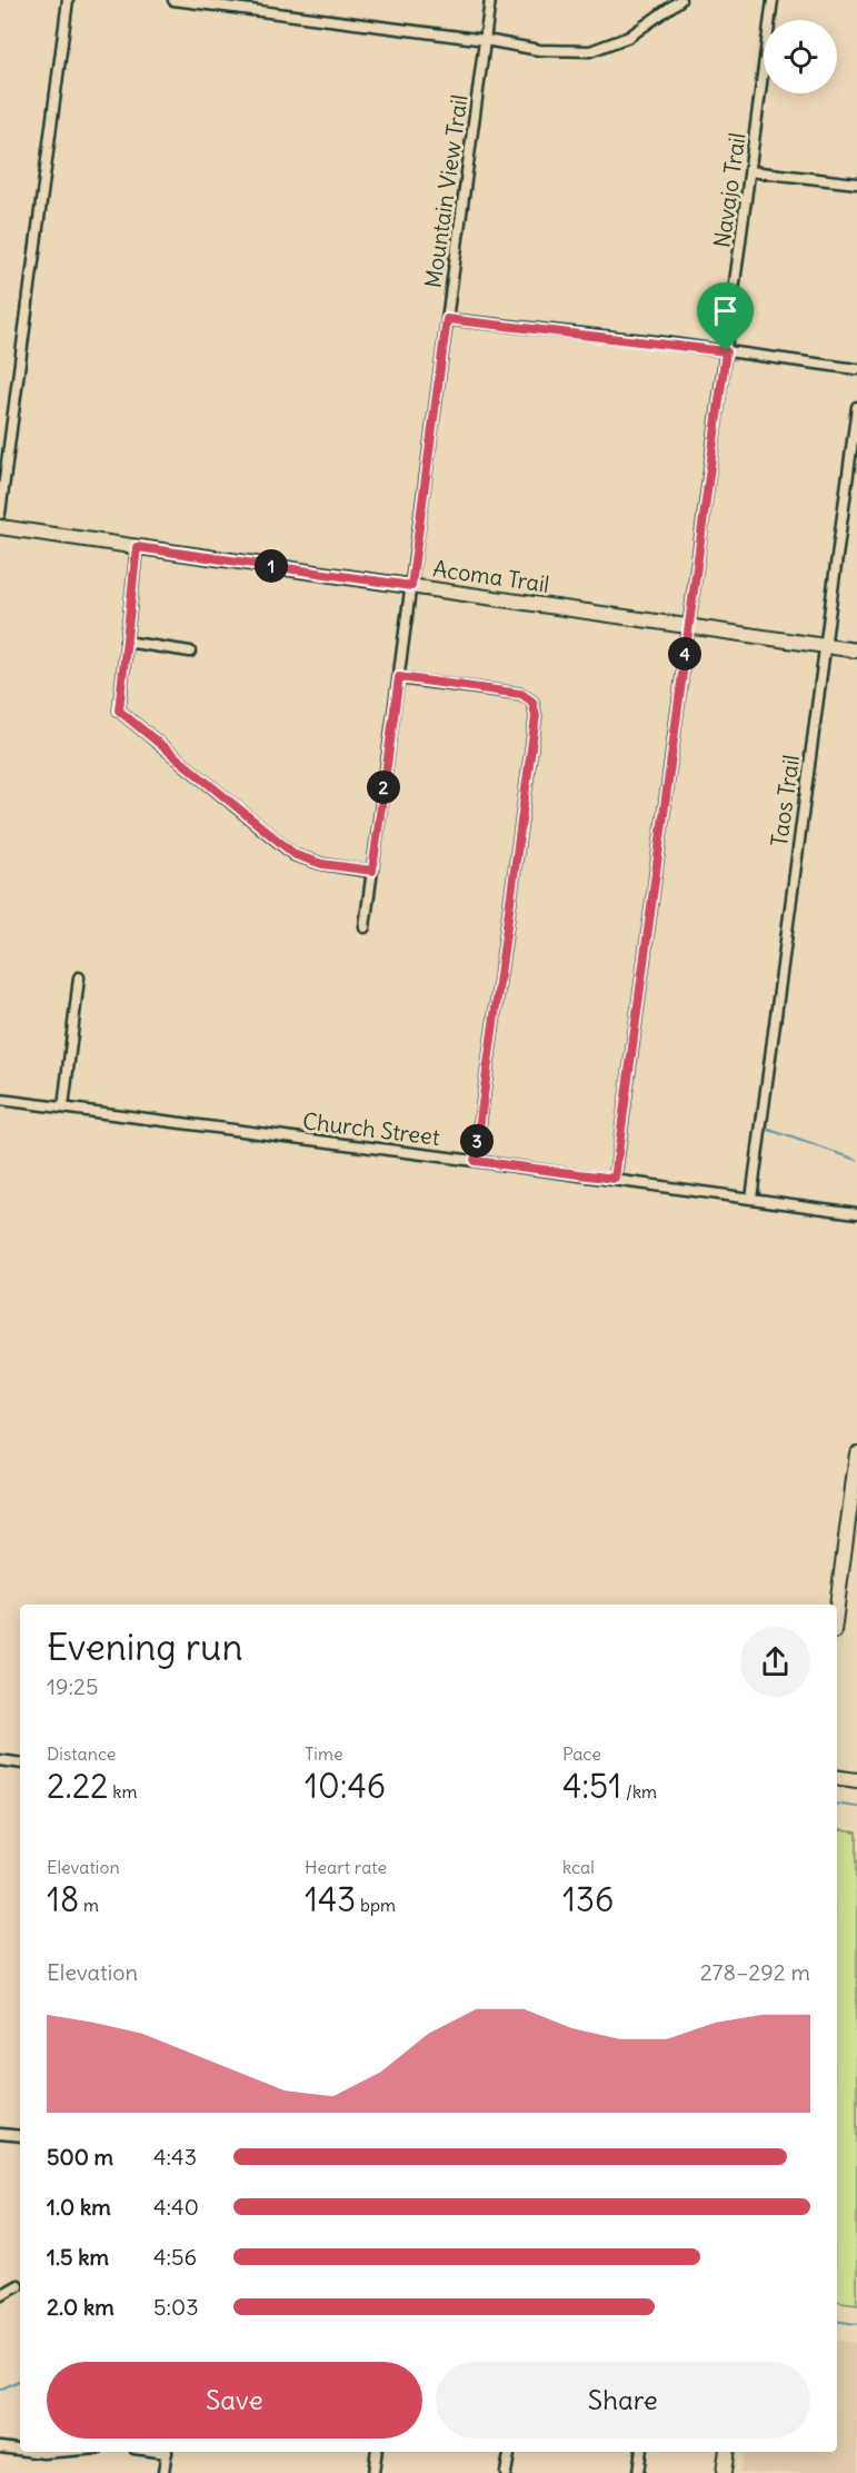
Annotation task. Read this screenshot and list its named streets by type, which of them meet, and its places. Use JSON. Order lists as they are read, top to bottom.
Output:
{
  "streets": {
    "street": [
      "Navajo Trail",
      "Mountain View Trail",
      "Acoma Trail",
      "Taos Trail",
      "Church Street"
    ]
  },
  "crossings": [
    ["Navajo Trail", "Acoma Trail"],
    ["Navajo Trail", "Church Street"],
    ["Mountain View Trail", "Acoma Trail"],
    ["Acoma Trail", "Taos Trail"],
    ["Taos Trail", "Church Street"]
  ],
  "page": {
    "pins": [
      "1",
      "4",
      "2",
      "3"
    ],
    "heading": ["Evening run", "19:25"],
    "stats": [
      ["Distance", "2.22 km"],
      ["Time", "10:46"],
      ["Pace", "4:51 /km"],
      ["Elevation", "18 m"],
      ["Heart rate", "143 bpm"],
      ["kcal", "136"]
    ],
    "chart": ["Elevation", "278–292 m"],
    "list": [
      {
        "name": "500 m",
        "note": "4:43"
      },
      {
        "name": "1.0 km",
        "note": "4:40"
      },
      {
        "name": "1.5 km",
        "note": "4:56"
      },
      {
        "name": "2.0 km",
        "note": "5:03"
      }
    ],
    "buttons": ["Save", "Share"]
  }
}
